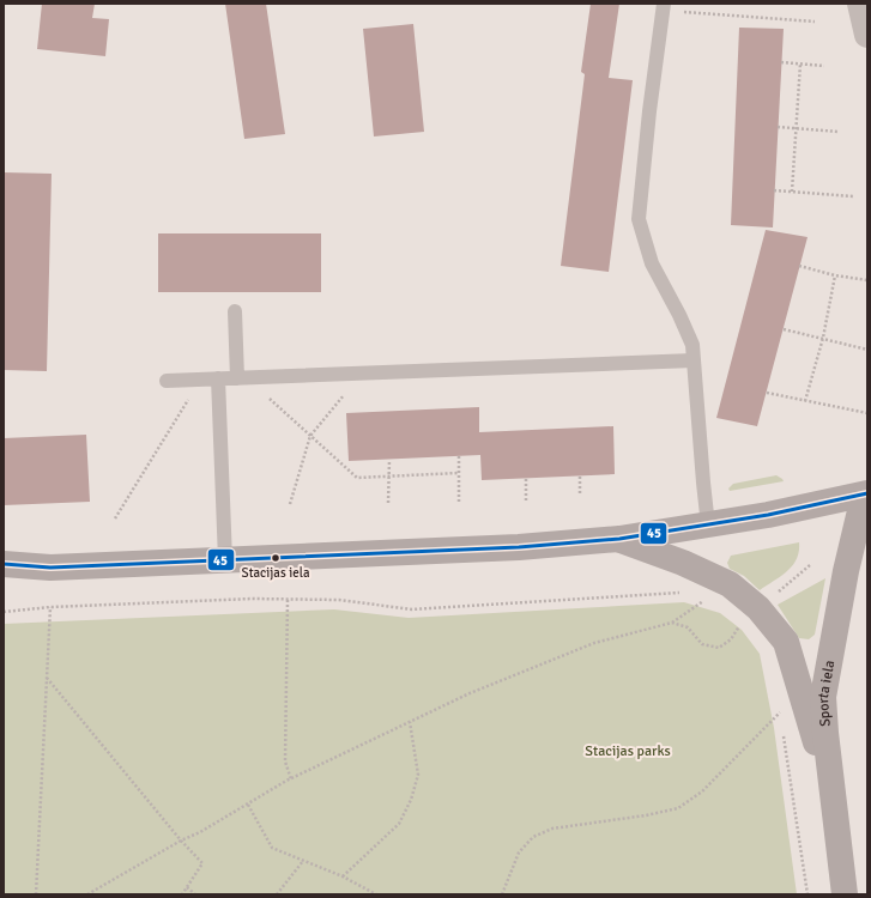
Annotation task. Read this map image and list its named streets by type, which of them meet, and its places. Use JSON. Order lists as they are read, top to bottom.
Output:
{
  "streets": {
    "main road": ["Sporta iela"]
  },
  "parks": ["Stacijas parks"],
  "places": ["Stacijas iela"],
  "lines": ["transit line 45"]
}
